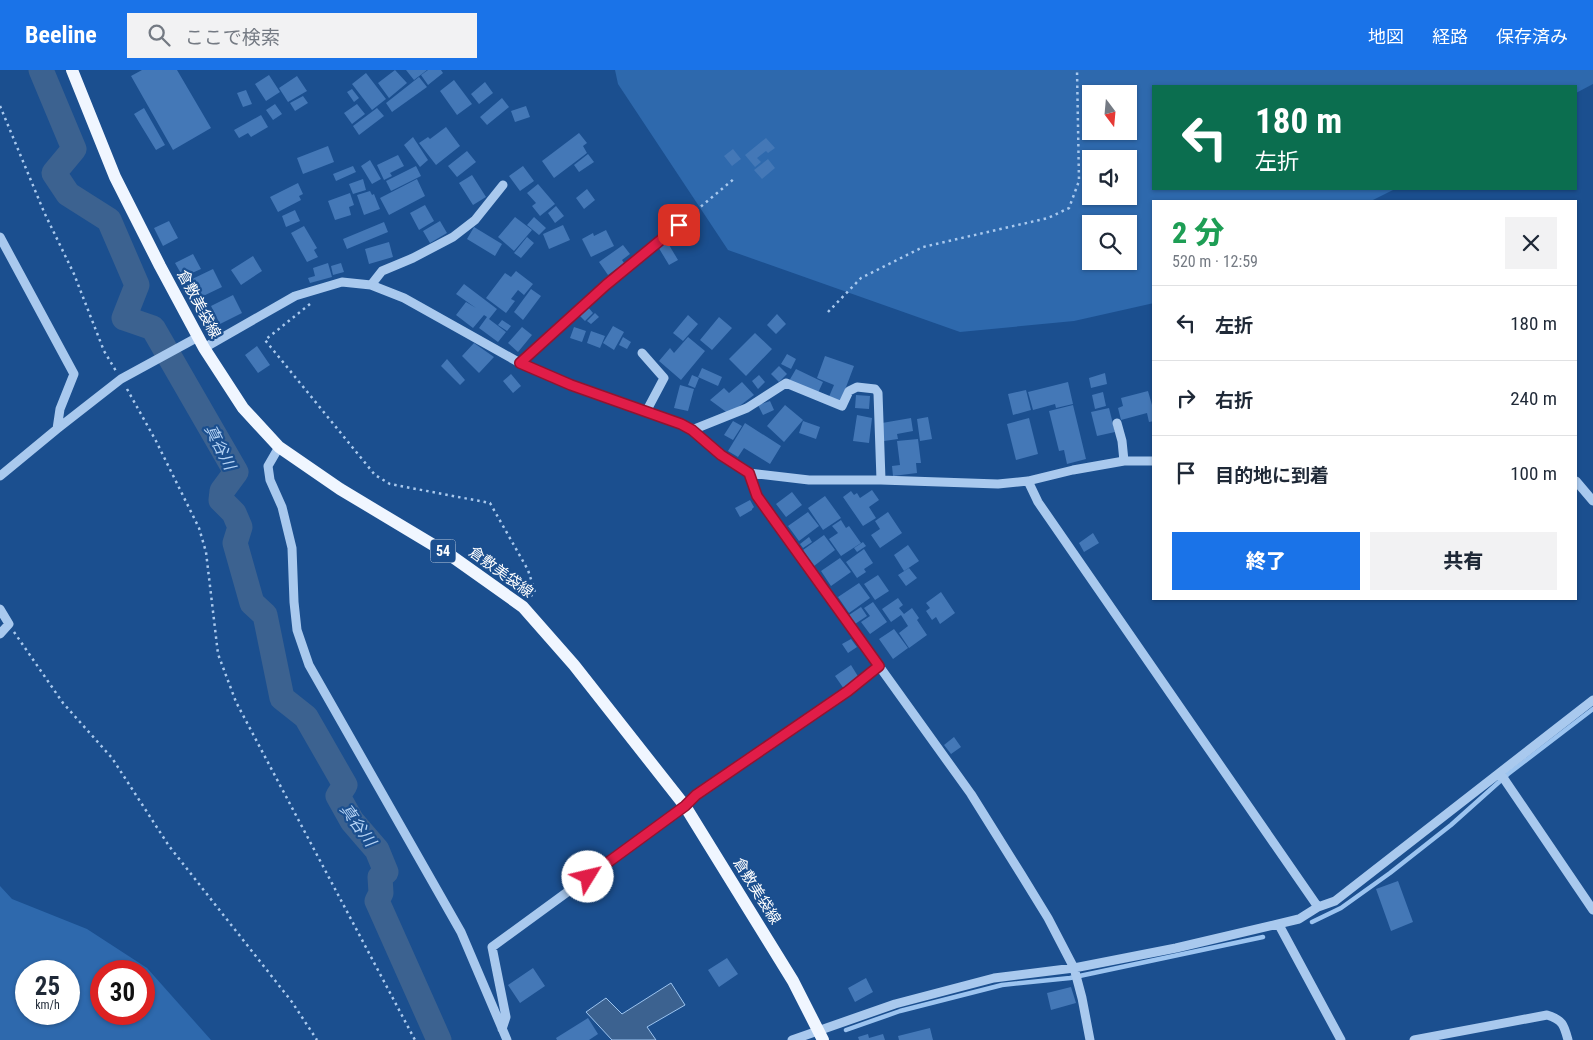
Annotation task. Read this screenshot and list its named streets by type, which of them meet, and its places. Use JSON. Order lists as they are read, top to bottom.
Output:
{
  "streets": {
    "main road": ["倉敷美袋線", "54"]
  },
  "water": ["真谷川"],
  "north": "bottom",
  "page": {
    "header": "Beeline",
    "search": "ここで検索",
    "nav": ["地図", "経路", "保存済み"],
    "turn": ["180 m", "左折"],
    "heading": ["2 分", "520 m · 12:59"],
    "list": [
      {
        "name": "左折",
        "value": "180 m"
      },
      {
        "name": "右折",
        "value": "240 m"
      },
      {
        "name": "目的地に到着",
        "value": "100 m"
      }
    ],
    "buttons": ["終了", "共有"],
    "speed": "25 km/h",
    "limit": "30"
  }
}
